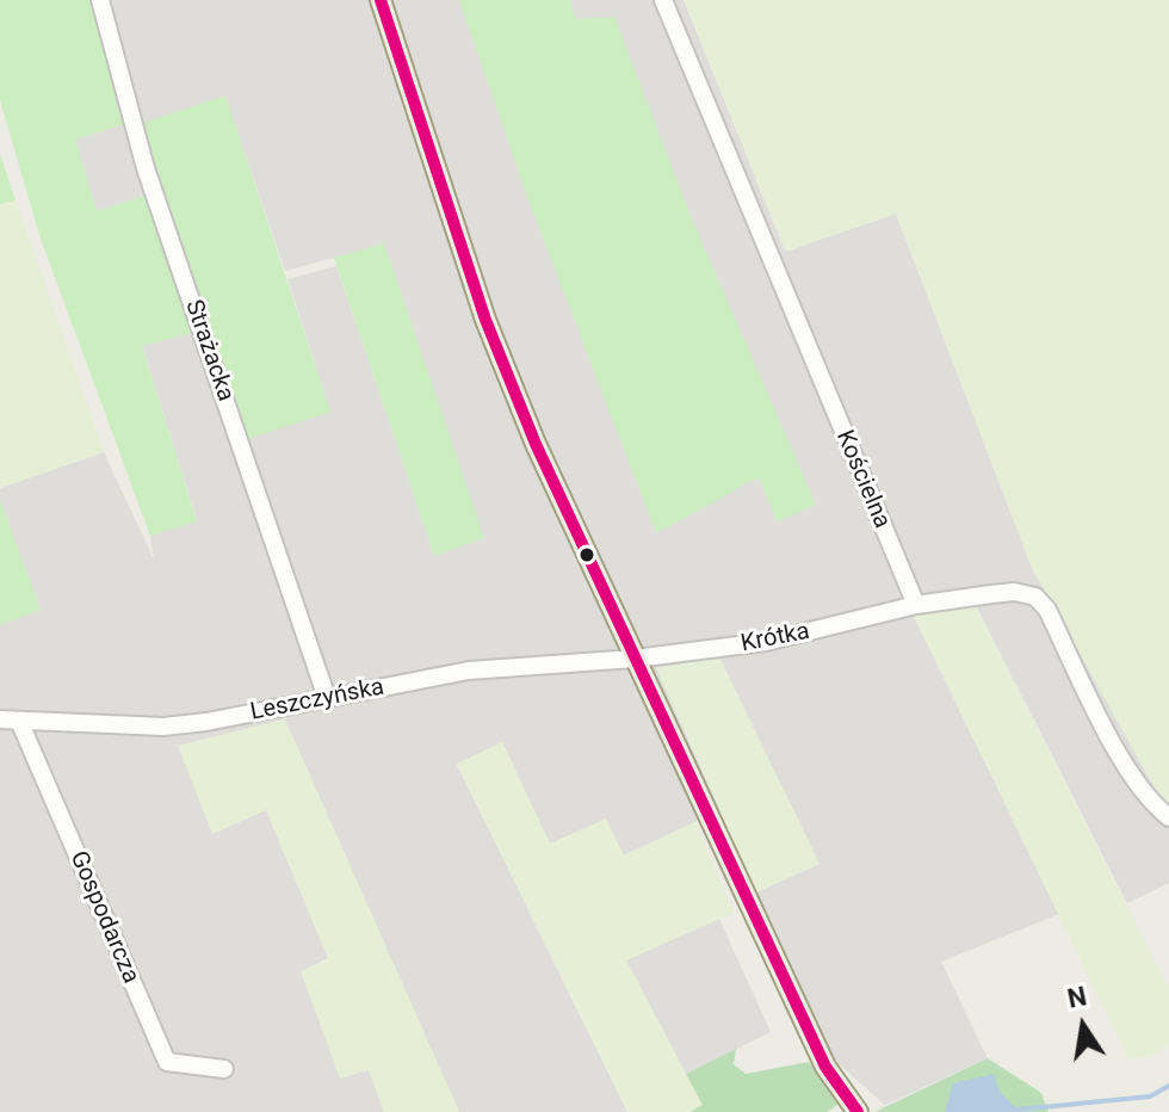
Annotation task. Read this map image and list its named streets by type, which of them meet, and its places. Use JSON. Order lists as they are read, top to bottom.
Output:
{
  "streets": {
    "street": [
      "Strażacka",
      "Kościelna",
      "Krótka",
      "Leszczyńska",
      "Gospodarcza"
    ]
  },
  "crossings": [
    ["Strażacka", "Leszczyńska"],
    ["Kościelna", "Krótka"],
    ["Krótka", "Leszczyńska"],
    ["Leszczyńska", "Gospodarcza"]
  ],
  "north": "top"
}
